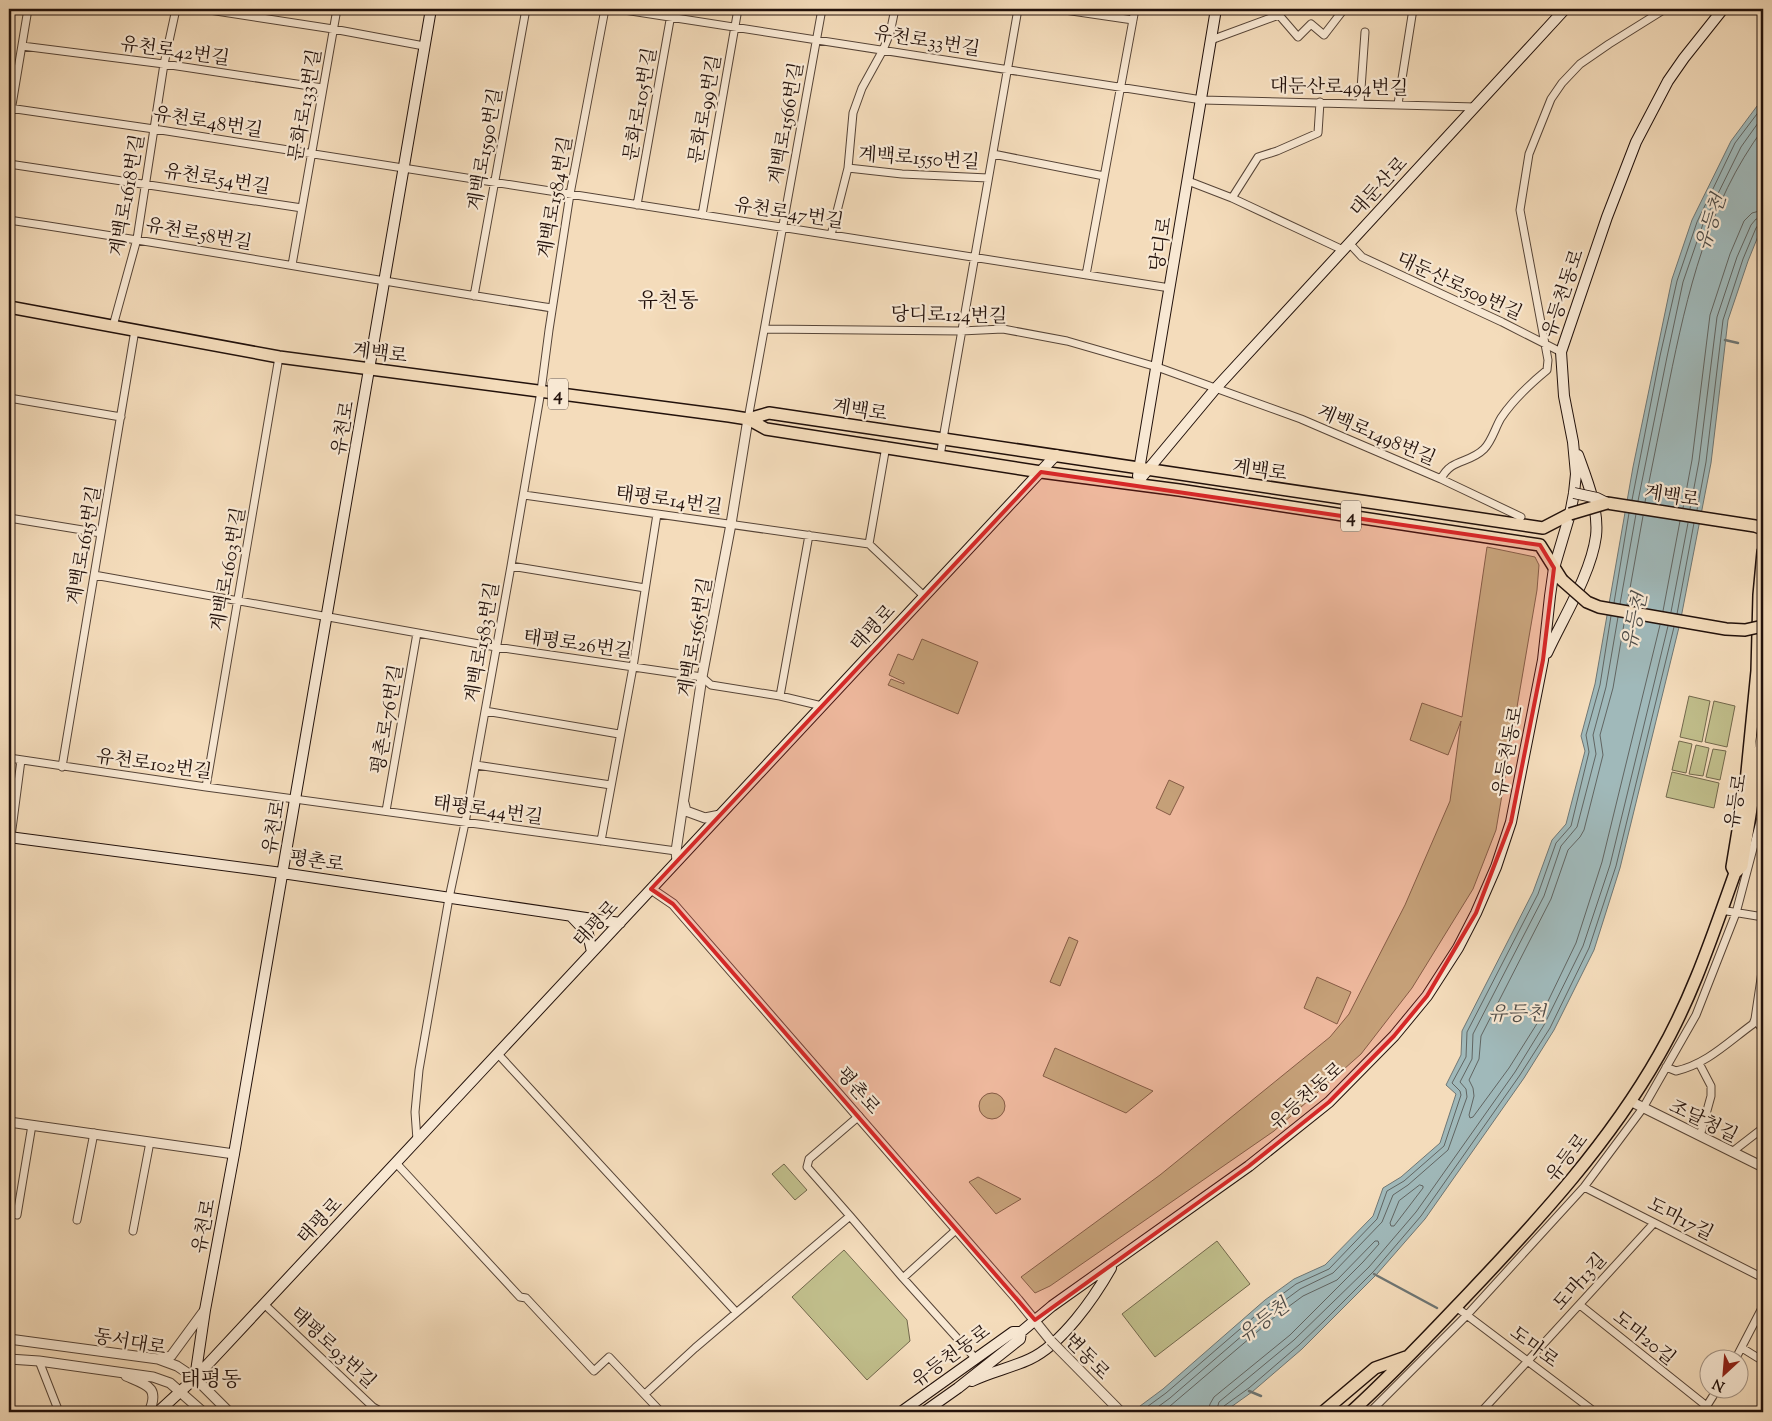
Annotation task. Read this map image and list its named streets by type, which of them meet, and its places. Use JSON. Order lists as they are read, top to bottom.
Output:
{
  "streets": {
    "main road": [
      "대둔산로",
      "당디로",
      "유등천동로",
      "계백로",
      "4",
      "유천로",
      "태평로",
      "유등로",
      "평촌로"
    ],
    "street": [
      "유천로33번길",
      "유천로42번길",
      "대둔산로494번길",
      "문화로105번길",
      "문화로133번길",
      "문화로99번길",
      "유천로48번길",
      "계백로1566번길",
      "계백로1590번길",
      "계백로1550번길",
      "유천로54번길",
      "계백로1618번길",
      "계백로1584번길",
      "유천로47번길",
      "유천로58번길",
      "대둔산로509번길",
      "당디로124번길",
      "계백로1498번길",
      "태평로14번길",
      "계백로1615번길",
      "계백로1603번길",
      "계백로1565번길",
      "계백로1583번길",
      "태평로26번길",
      "평촌로76번길",
      "유천로102번길",
      "태평로44번길",
      "조달청길",
      "도마17길",
      "도마13길",
      "도마20길",
      "동서대로",
      "도마로",
      "태평로93번길",
      "변동로"
    ]
  },
  "crossings": [
    ["유천로33번길", "대둔산로494번길"],
    ["유천로33번길", "문화로105번길"],
    ["유천로33번길", "문화로99번길"],
    ["유천로33번길", "계백로1566번길"],
    ["유천로33번길", "계백로1550번길"],
    ["유천로33번길", "당디로"],
    ["유천로42번길", "문화로133번길"],
    ["유천로42번길", "계백로1618번길"],
    ["대둔산로494번길", "대둔산로"],
    ["대둔산로494번길", "당디로"],
    ["문화로105번길", "유천로47번길"],
    ["문화로133번길", "유천로48번길"],
    ["문화로133번길", "유천로54번길"],
    ["문화로133번길", "유천로58번길"],
    ["문화로99번길", "유천로47번길"],
    ["유천로48번길", "계백로1618번길"],
    ["유천로48번길", "유천로47번길"],
    ["유천로48번길", "유천로"],
    ["계백로1566번길", "유천로47번길"],
    ["계백로1566번길", "당디로124번길"],
    ["계백로1566번길", "계백로"],
    ["계백로1566번길", "계백로1565번길"],
    ["계백로1590번길", "유천로47번길"],
    ["계백로1550번길", "유천로47번길"],
    ["계백로1550번길", "당디로124번길"],
    ["계백로1550번길", "계백로"],
    ["유천로54번길", "계백로1618번길"],
    ["대둔산로", "당디로"],
    ["대둔산로", "대둔산로509번길"],
    ["대둔산로", "계백로"],
    ["대둔산로", "계백로1498번길"],
    ["계백로1618번길", "유천로58번길"],
    ["계백로1618번길", "계백로"],
    ["계백로1584번길", "유천로47번길"],
    ["계백로1584번길", "계백로"],
    ["계백로1584번길", "계백로1583번길"],
    ["유천로47번길", "당디로"],
    ["유천로47번길", "유천로"],
    ["유천로58번길", "유천로"],
    ["당디로", "대둔산로509번길"],
    ["당디로", "당디로124번길"],
    ["당디로", "계백로"],
    ["대둔산로509번길", "유등천동로"],
    ["유등천동로", "계백로"],
    ["유등천동로", "평촌로"],
    ["유등천동로", "변동로"],
    ["계백로", "유천로"],
    ["계백로", "태평로14번길"],
    ["계백로", "계백로1615번길"],
    ["계백로", "계백로1603번길"],
    ["계백로", "태평로"],
    ["계백로", "계백로1565번길"],
    ["계백로", "계백로1583번길"],
    ["유천로", "태평로"],
    ["유천로", "태평로26번길"],
    ["유천로", "유천로102번길"],
    ["유천로", "태평로44번길"],
    ["유천로", "평촌로"],
    ["유천로", "동서대로"],
    ["태평로14번길", "계백로1565번길"],
    ["태평로14번길", "계백로1583번길"],
    ["계백로1615번길", "태평로26번길"],
    ["계백로1615번길", "유천로102번길"],
    ["계백로1603번길", "태평로26번길"],
    ["계백로1603번길", "유천로102번길"],
    ["태평로", "계백로1565번길"],
    ["태평로", "계백로1583번길"],
    ["태평로", "태평로26번길"],
    ["태평로", "태평로44번길"],
    ["태평로", "평촌로"],
    ["태평로", "동서대로"],
    ["태평로", "태평로93번길"],
    ["계백로1565번길", "태평로26번길"],
    ["계백로1565번길", "태평로44번길"],
    ["계백로1583번길", "태평로26번길"],
    ["계백로1583번길", "태평로44번길"],
    ["계백로1583번길", "평촌로"],
    ["태평로26번길", "평촌로76번길"],
    ["평촌로76번길", "태평로44번길"],
    ["유천로102번길", "태평로44번길"],
    ["유등로", "조달청길"],
    ["유등로", "도마로"],
    ["평촌로", "변동로"],
    ["도마17길", "도마13길"],
    ["도마13길", "도마20길"],
    ["도마13길", "도마로"]
  ],
  "districts": ["유천동", "태평동"],
  "water": ["유등천"],
  "north": "bottom left"
}
